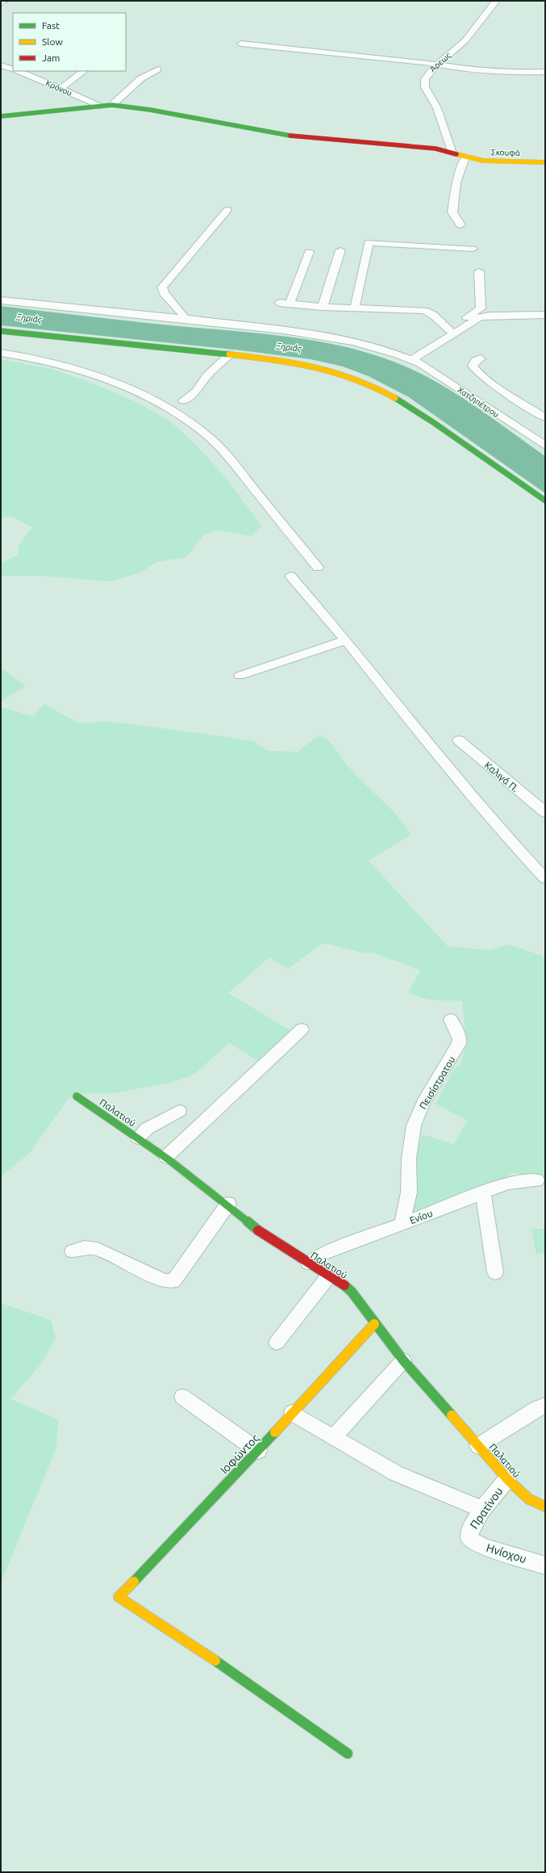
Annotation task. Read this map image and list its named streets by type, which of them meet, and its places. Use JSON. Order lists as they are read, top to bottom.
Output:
{
  "streets": {
    "street": [
      "Άρεως",
      "Κρόνου",
      "Σκουφά",
      "Χατζηπέτρου",
      "Καλιγά Π.",
      "Πεισίστρατου",
      "Παλατιού",
      "Ενίου",
      "Ιοφώντος",
      "Πρατίνου",
      "Ηνίοχου"
    ]
  },
  "crossings": [
    ["Άρεως", "Σκουφά"],
    ["Κρόνου", "Σκουφά"],
    ["Πεισίστρατου", "Ενίου"],
    ["Παλατιού", "Ενίου"],
    ["Παλατιού", "Ιοφώντος"],
    ["Παλατιού", "Πρατίνου"],
    ["Πρατίνου", "Ηνίοχου"]
  ],
  "water": ["Ξηριάς"],
  "legend": ["Fast", "Slow", "Jam"]
}
